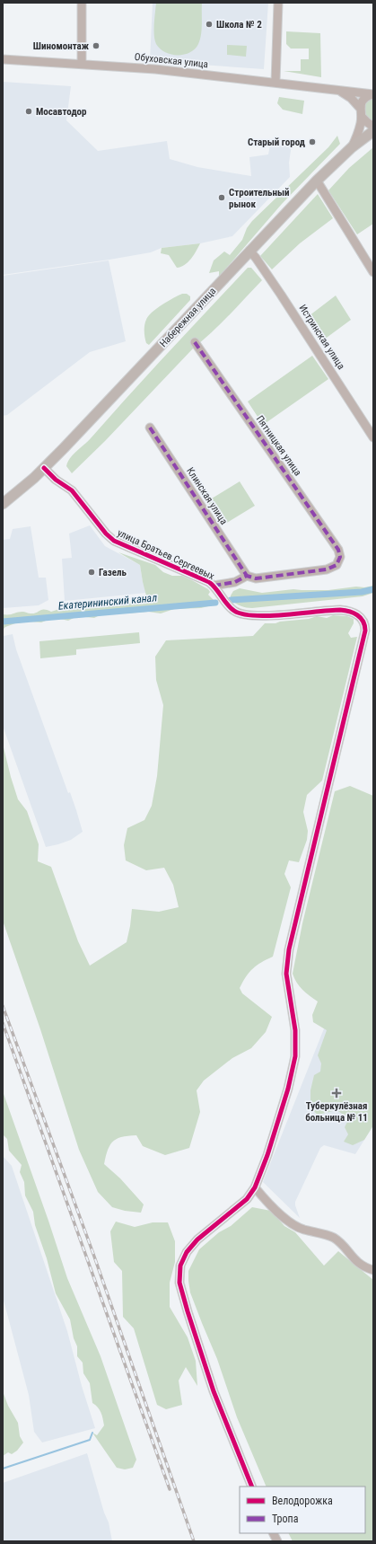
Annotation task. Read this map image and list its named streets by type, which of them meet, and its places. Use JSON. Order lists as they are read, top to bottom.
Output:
{
  "streets": {
    "main road": ["Набережная улица"],
    "street": [
      "Обуховская улица",
      "Истринская улица",
      "Пятницкая улица",
      "Клинская улица",
      "улица Братьев Сергеевых"
    ]
  },
  "crossings": [
    ["Набережная улица", "Истринская улица"],
    ["Набережная улица", "улица Братьев Сергеевых"],
    ["Пятницкая улица", "Клинская улица"]
  ],
  "water": ["Екатерининский канал"],
  "places": {
    "other": [
      "Школа № 2",
      "Шиномонтаж",
      "Мосавтодор",
      "Старый город",
      "Строительный рынок",
      "Газель"
    ],
    "health": ["Туберкулёзная больница № 11"]
  },
  "legend": ["Велодорожка", "Тропа"]
}
